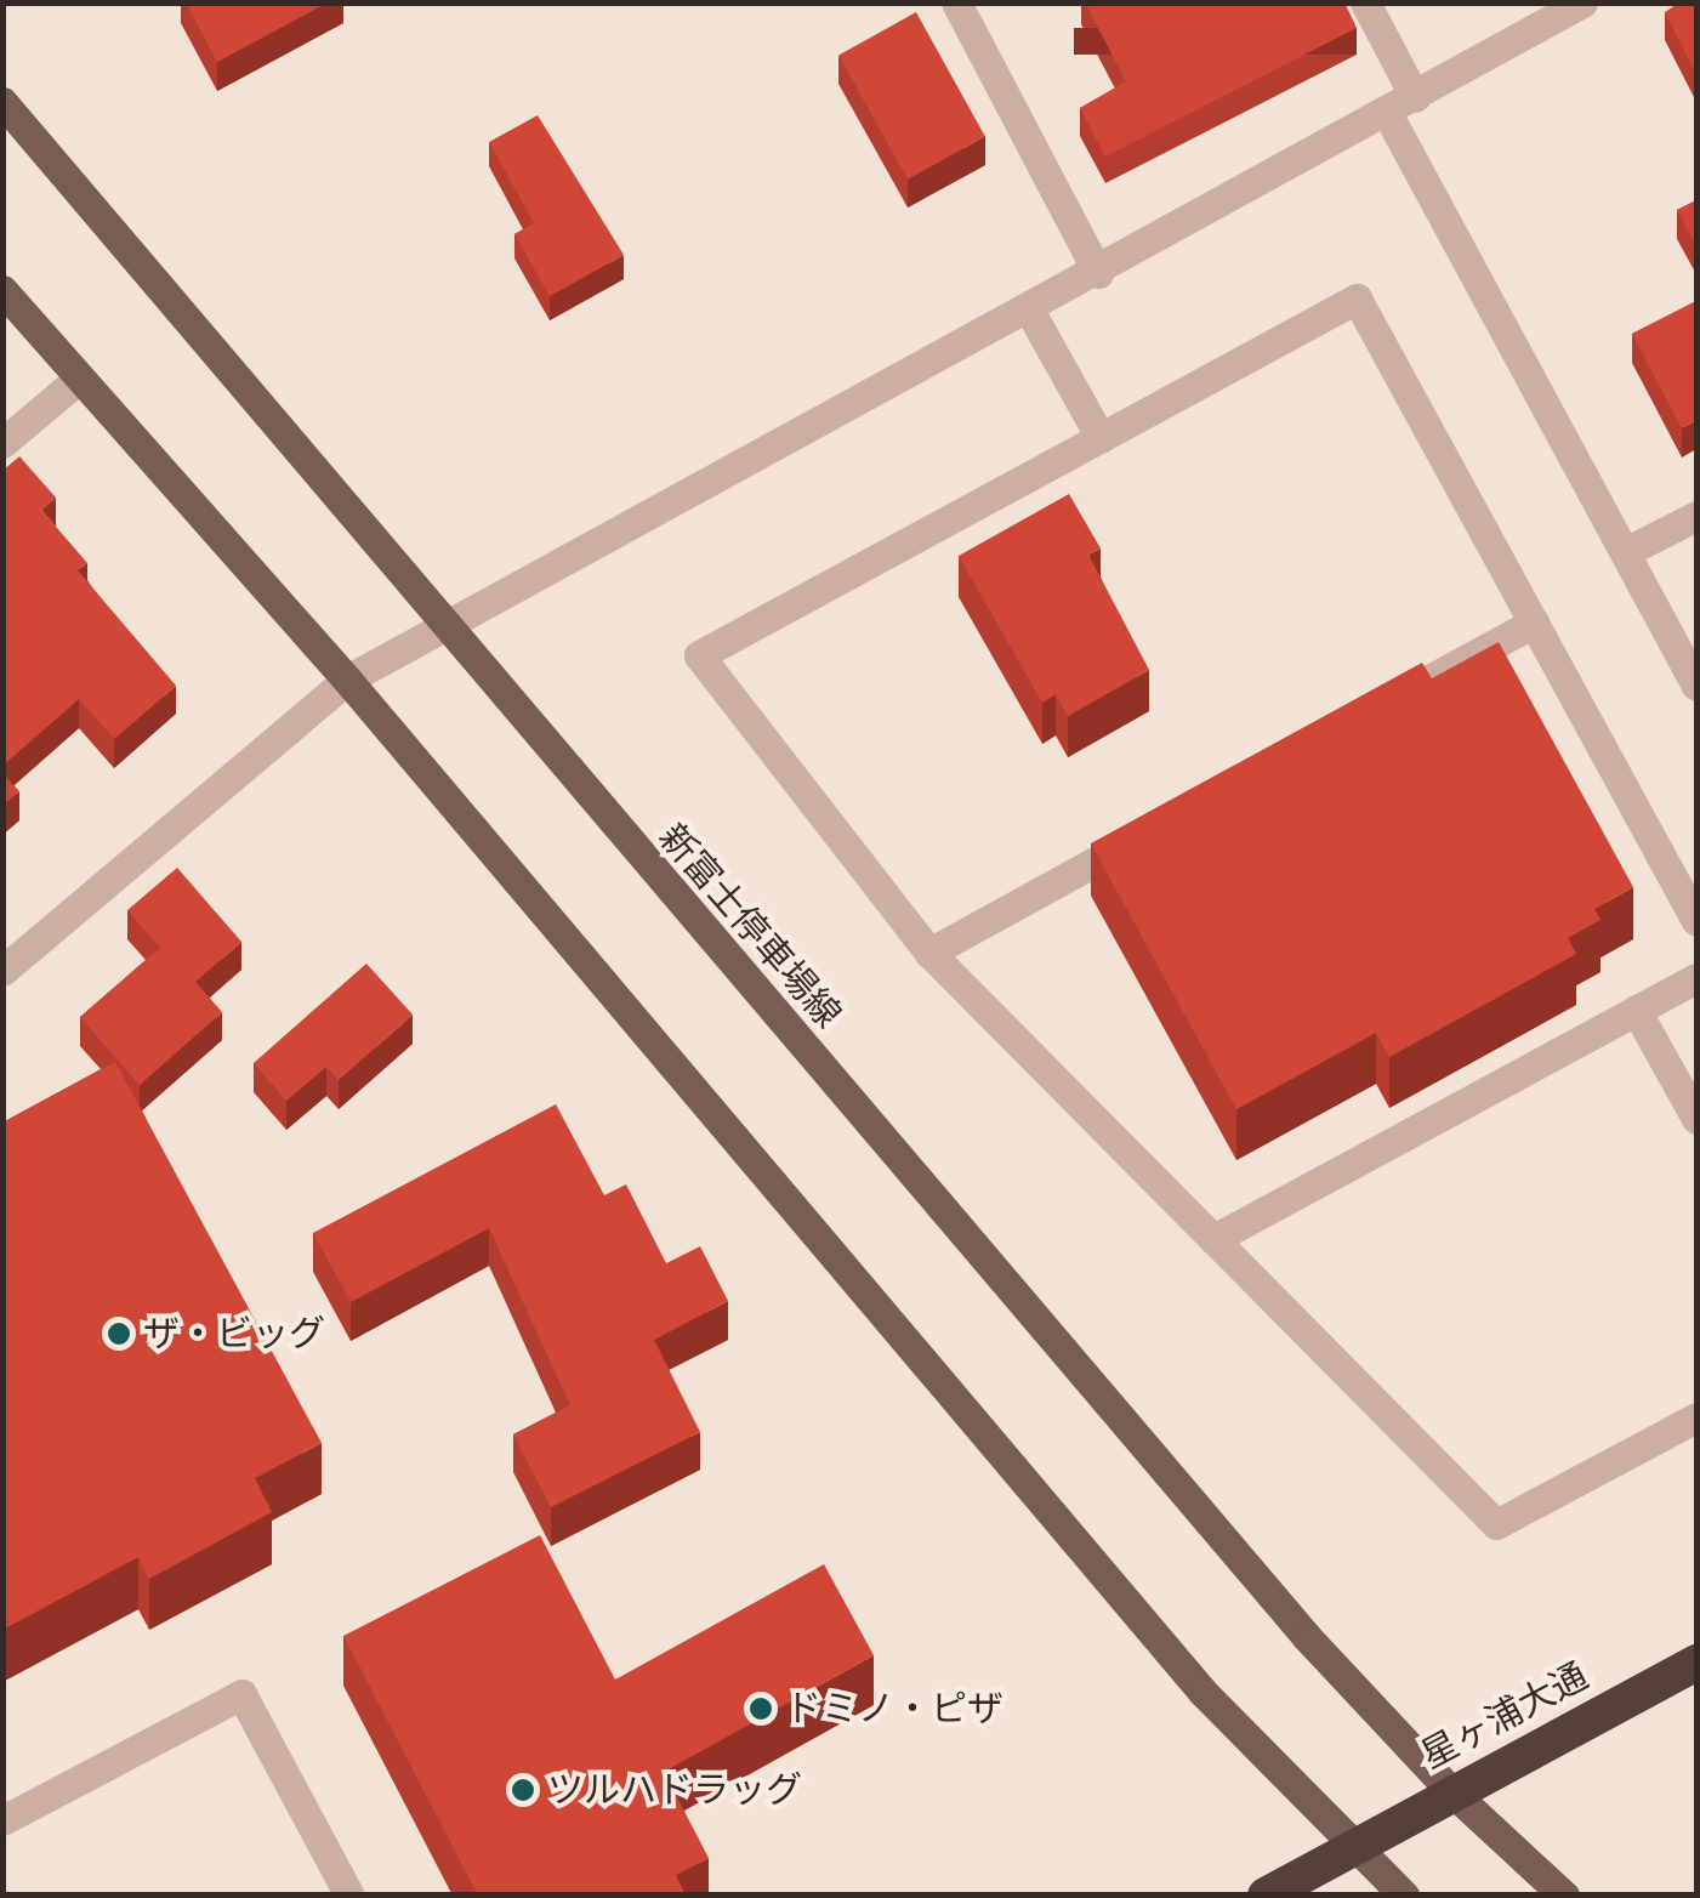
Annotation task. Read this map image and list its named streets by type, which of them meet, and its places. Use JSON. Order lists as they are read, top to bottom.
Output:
{
  "streets": {
    "highway": ["星ヶ浦大通"],
    "main road": ["新富士停車場線"]
  },
  "crossings": [
    ["新富士停車場線", "星ヶ浦大通"]
  ],
  "places": ["ザ・ビッグ", "ドミノ・ピザ", "ツルハドラッグ"]
}
